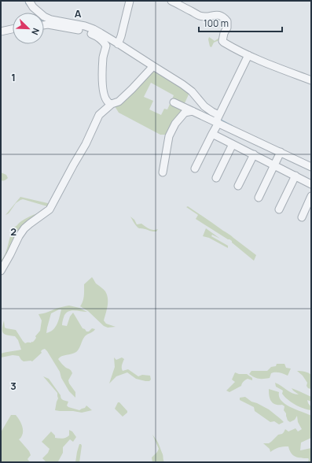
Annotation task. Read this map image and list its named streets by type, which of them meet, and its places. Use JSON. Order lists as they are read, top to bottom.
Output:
{
  "scale_bar": "100 m",
  "north": "bottom right",
  "grid": {
    "columns": ["A"],
    "rows": ["1", "2", "3"]
  }
}
